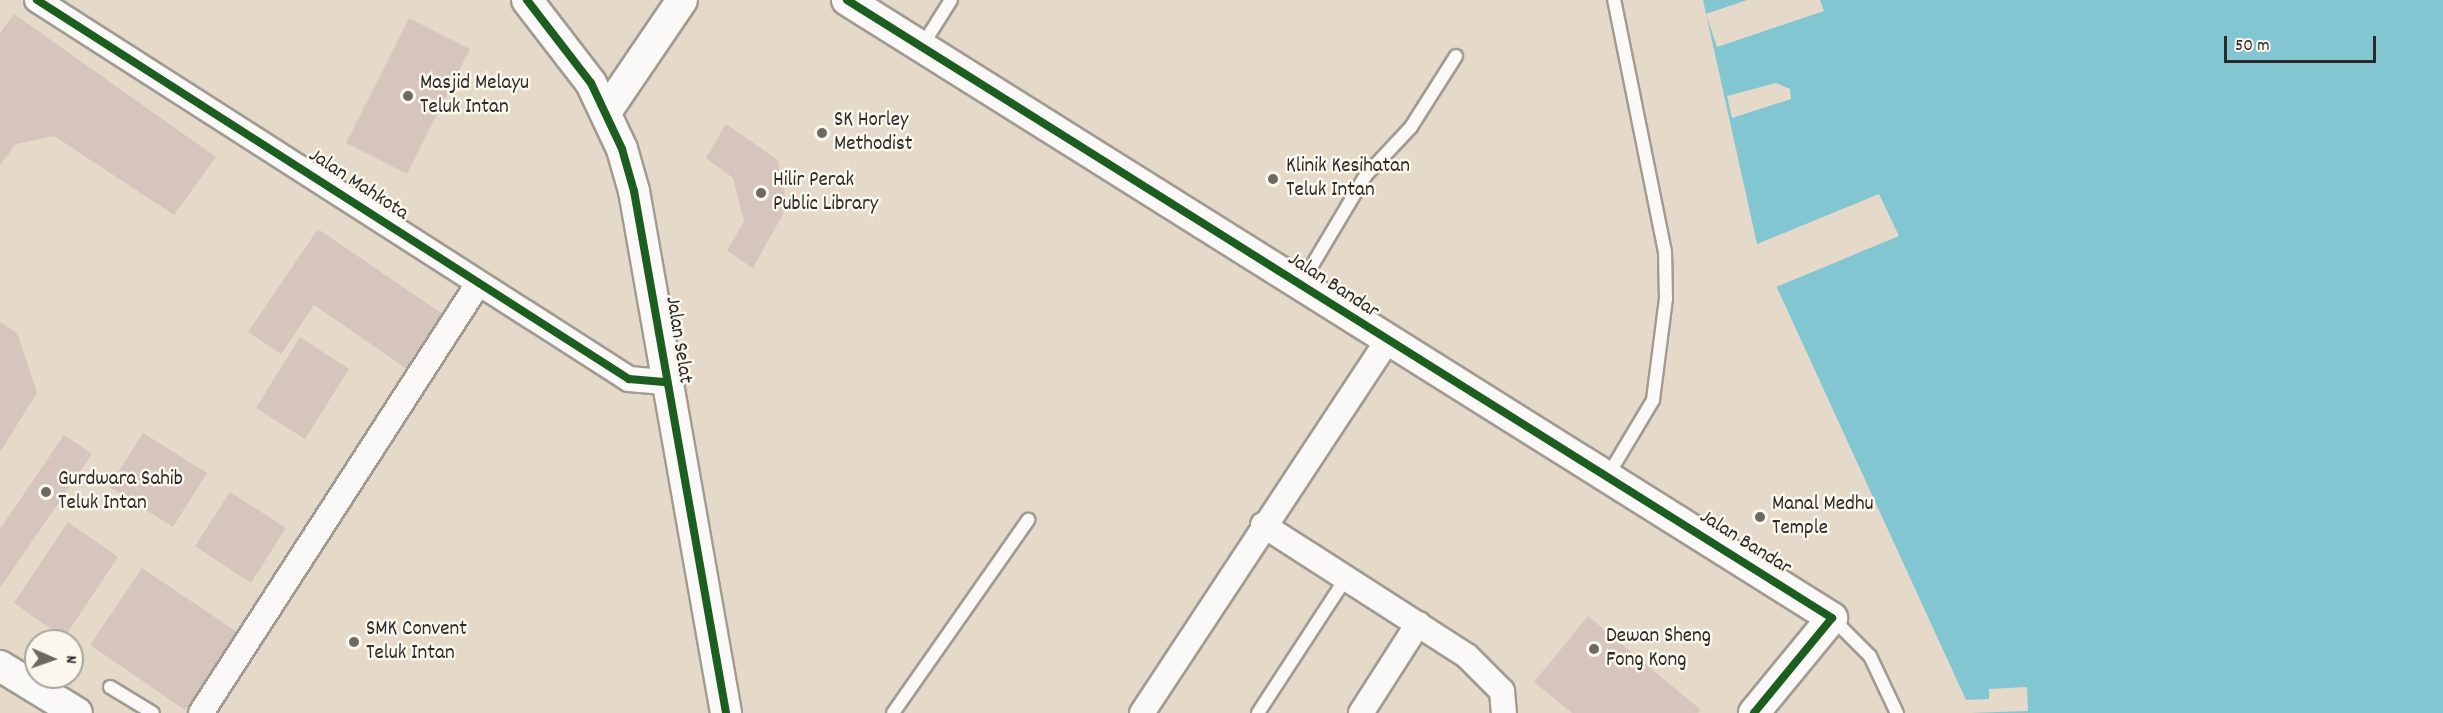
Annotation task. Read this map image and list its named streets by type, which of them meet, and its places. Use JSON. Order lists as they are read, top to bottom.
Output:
{
  "streets": {
    "street": ["Jalan Mahkota", "Jalan Bandar", "Jalan Selat"]
  },
  "crossings": [
    ["Jalan Mahkota", "Jalan Selat"]
  ],
  "places": [
    "Masjid Melayu Teluk Intan",
    "SK Horley Methodist",
    "Klinik Kesihatan Teluk Intan",
    "Hilir Perak Public Library",
    "Gurdwara Sahib Teluk Intan",
    "Manal Medhu Temple",
    "SMK Convent Teluk Intan",
    "Dewan Sheng Fong Kong"
  ],
  "scale_bar": "50 m",
  "north": "right"
}
